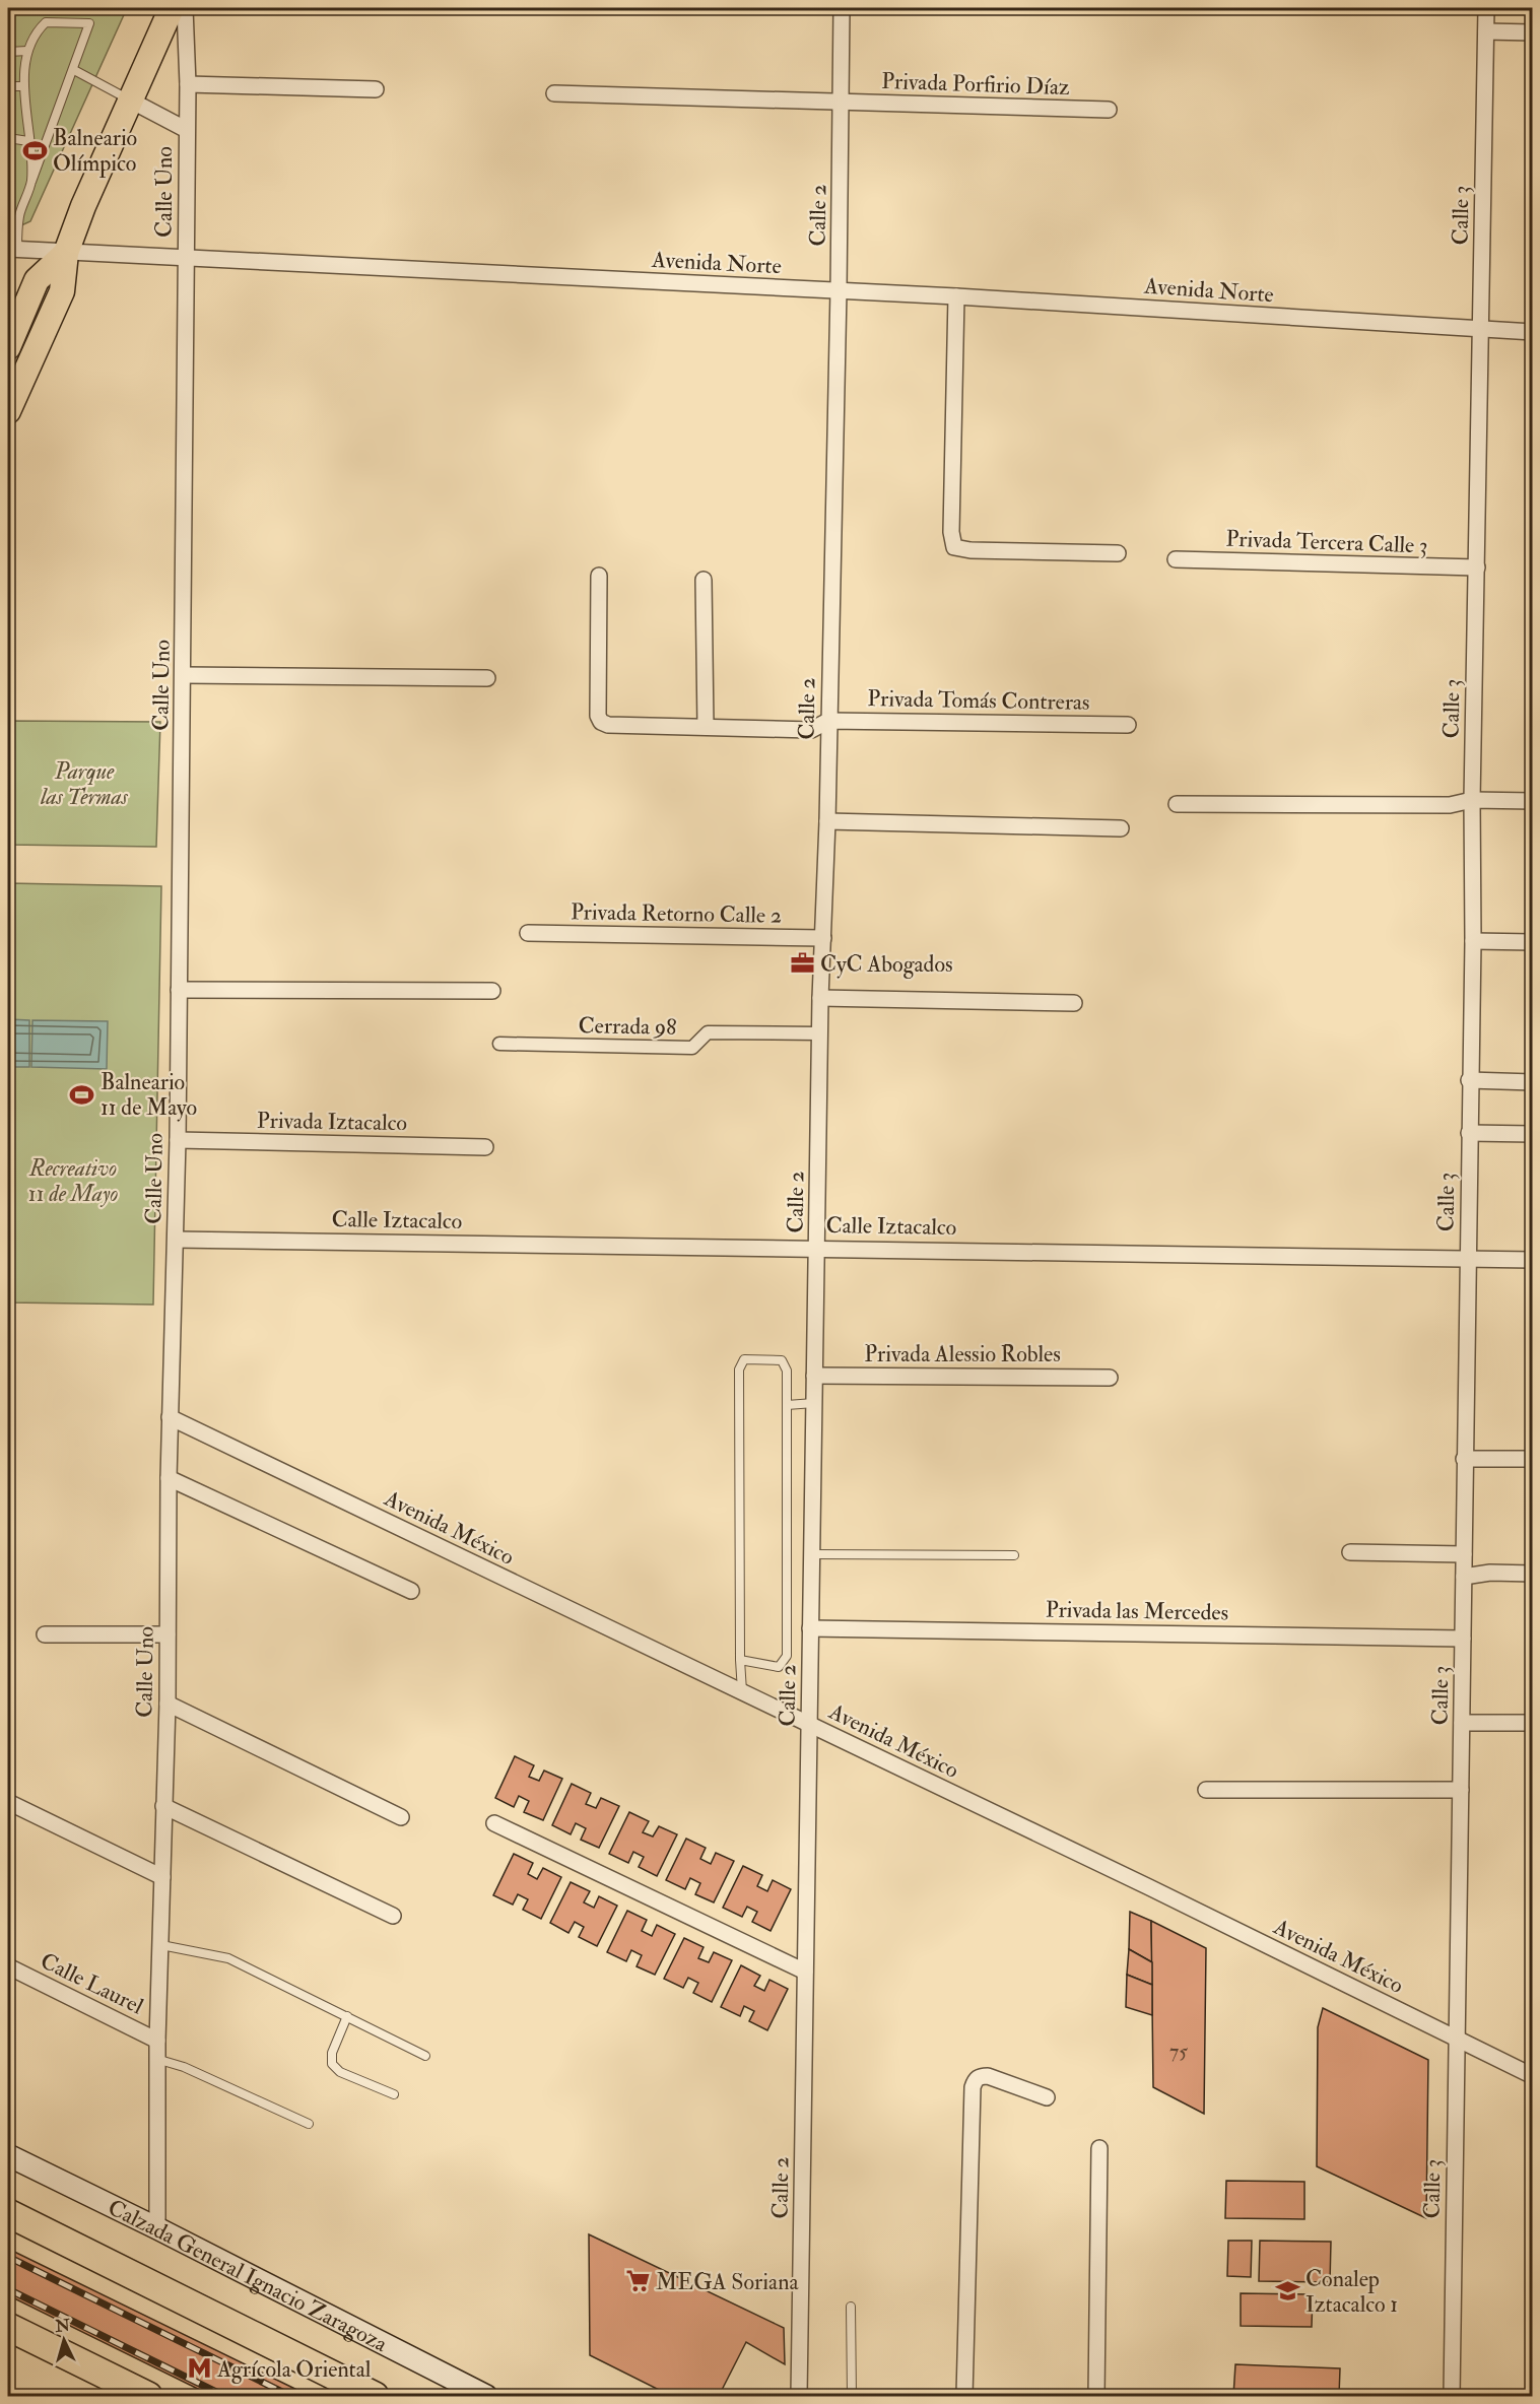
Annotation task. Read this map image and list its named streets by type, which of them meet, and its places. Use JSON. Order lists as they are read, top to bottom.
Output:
{
  "streets": {
    "main road": ["Calzada General Ignacio Zaragoza"],
    "street": [
      "Privada Porfirio Díaz",
      "Calle Uno",
      "Calle 2",
      "Calle 3",
      "Avenida Norte",
      "Privada Tercera Calle 3",
      "Privada Tomás Contreras",
      "Privada Retorno Calle 2",
      "Cerrada 98",
      "Privada Iztacalco",
      "Calle Iztacalco",
      "Privada Alessio Robles",
      "Avenida México",
      "Privada las Mercedes",
      "Calle Laurel"
    ]
  },
  "crossings": [
    ["Privada Porfirio Díaz", "Calle 2"],
    ["Calle Uno", "Avenida Norte"],
    ["Calle Uno", "Privada Iztacalco"],
    ["Calle Uno", "Calle Iztacalco"],
    ["Calle Uno", "Avenida México"],
    ["Calle Uno", "Calle Laurel"],
    ["Calle Uno", "Calzada General Ignacio Zaragoza"],
    ["Calle 2", "Avenida Norte"],
    ["Calle 2", "Privada Tomás Contreras"],
    ["Calle 2", "Privada Retorno Calle 2"],
    ["Calle 2", "Cerrada 98"],
    ["Calle 2", "Calle Iztacalco"],
    ["Calle 2", "Privada Alessio Robles"],
    ["Calle 2", "Avenida México"],
    ["Calle 2", "Privada las Mercedes"],
    ["Calle 3", "Avenida Norte"],
    ["Calle 3", "Privada Tercera Calle 3"],
    ["Calle 3", "Calle Iztacalco"],
    ["Calle 3", "Avenida México"],
    ["Calle 3", "Privada las Mercedes"]
  ],
  "parks": ["Parque las Termas", "Recreativo 11 de Mayo"],
  "places": {
    "sports": ["Balneario Olímpico", "Balneario 11 de Mayo"],
    "office": ["CyC Abogados"],
    "supermarket": ["MEGA Soriana"],
    "school or university": ["Conalep Iztacalco 1"],
    "metro station": ["Agrícola Oriental"]
  },
  "house_numbers": ["75"],
  "north": "top"
}
